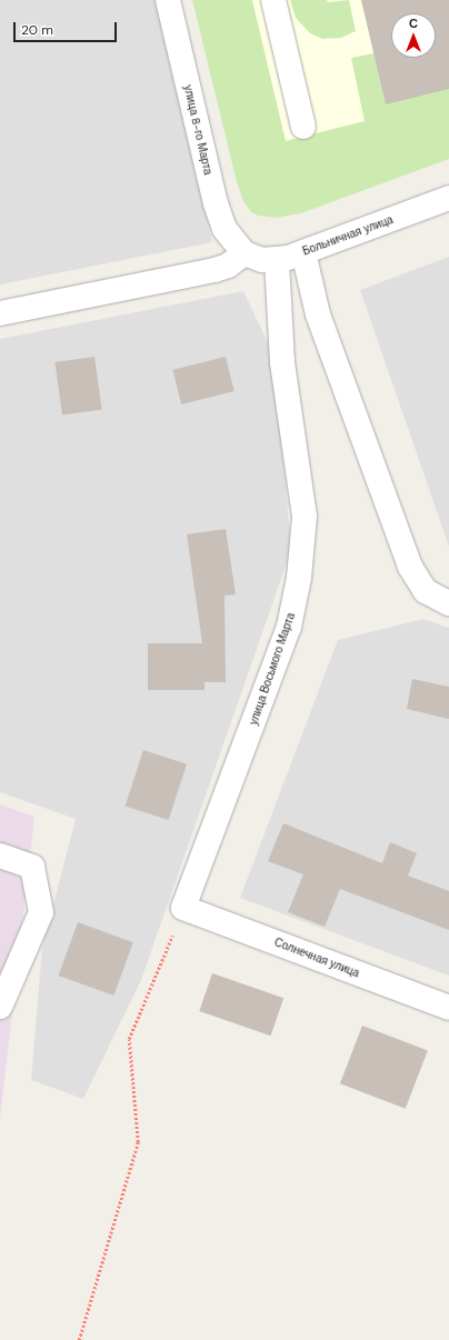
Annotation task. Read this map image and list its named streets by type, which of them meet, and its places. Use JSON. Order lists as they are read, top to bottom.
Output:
{
  "streets": {
    "street": [
      "улица 8-го Марта",
      "Больничная улица",
      "улица Восьмого Марта",
      "Солнечная улица"
    ]
  },
  "crossings": [
    ["улица 8-го Марта", "Больничная улица"],
    ["Больничная улица", "улица Восьмого Марта"],
    ["улица Восьмого Марта", "Солнечная улица"]
  ],
  "scale_bar": "20 m",
  "north": "top"
}
